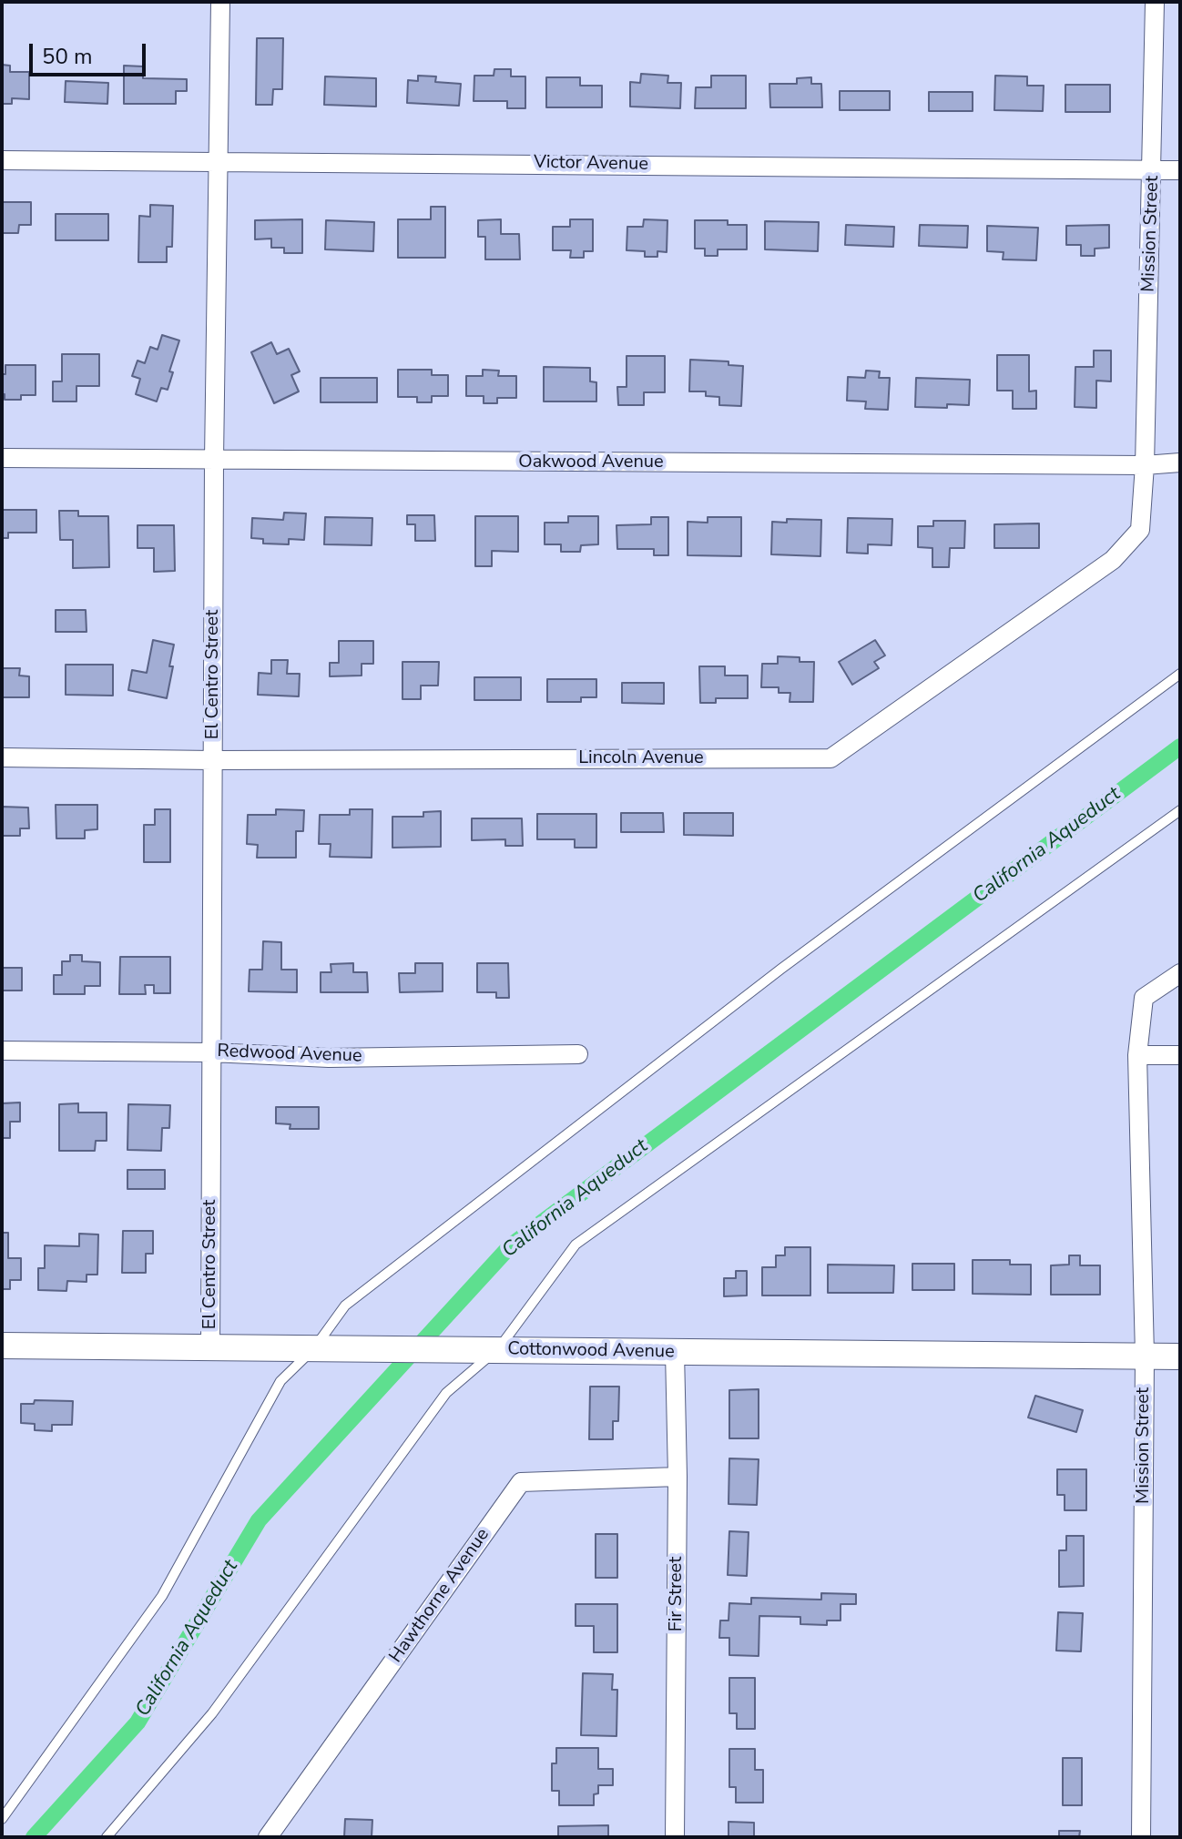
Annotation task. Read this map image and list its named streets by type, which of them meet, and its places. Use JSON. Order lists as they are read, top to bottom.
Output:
{
  "streets": {
    "street": [
      "Victor Avenue",
      "Mission Street",
      "Oakwood Avenue",
      "El Centro Street",
      "Lincoln Avenue",
      "Redwood Avenue",
      "Cottonwood Avenue",
      "Fir Street",
      "Hawthorne Avenue"
    ]
  },
  "crossings": [
    ["Victor Avenue", "Mission Street"],
    ["Victor Avenue", "El Centro Street"],
    ["Mission Street", "Oakwood Avenue"],
    ["Mission Street", "Lincoln Avenue"],
    ["Mission Street", "Cottonwood Avenue"],
    ["Oakwood Avenue", "El Centro Street"],
    ["Oakwood Avenue", "Lincoln Avenue"],
    ["El Centro Street", "Lincoln Avenue"],
    ["El Centro Street", "Redwood Avenue"],
    ["El Centro Street", "Cottonwood Avenue"],
    ["Cottonwood Avenue", "Fir Street"],
    ["Fir Street", "Hawthorne Avenue"]
  ],
  "water": ["California Aqueduct"],
  "scale_bar": "50 m"
}
